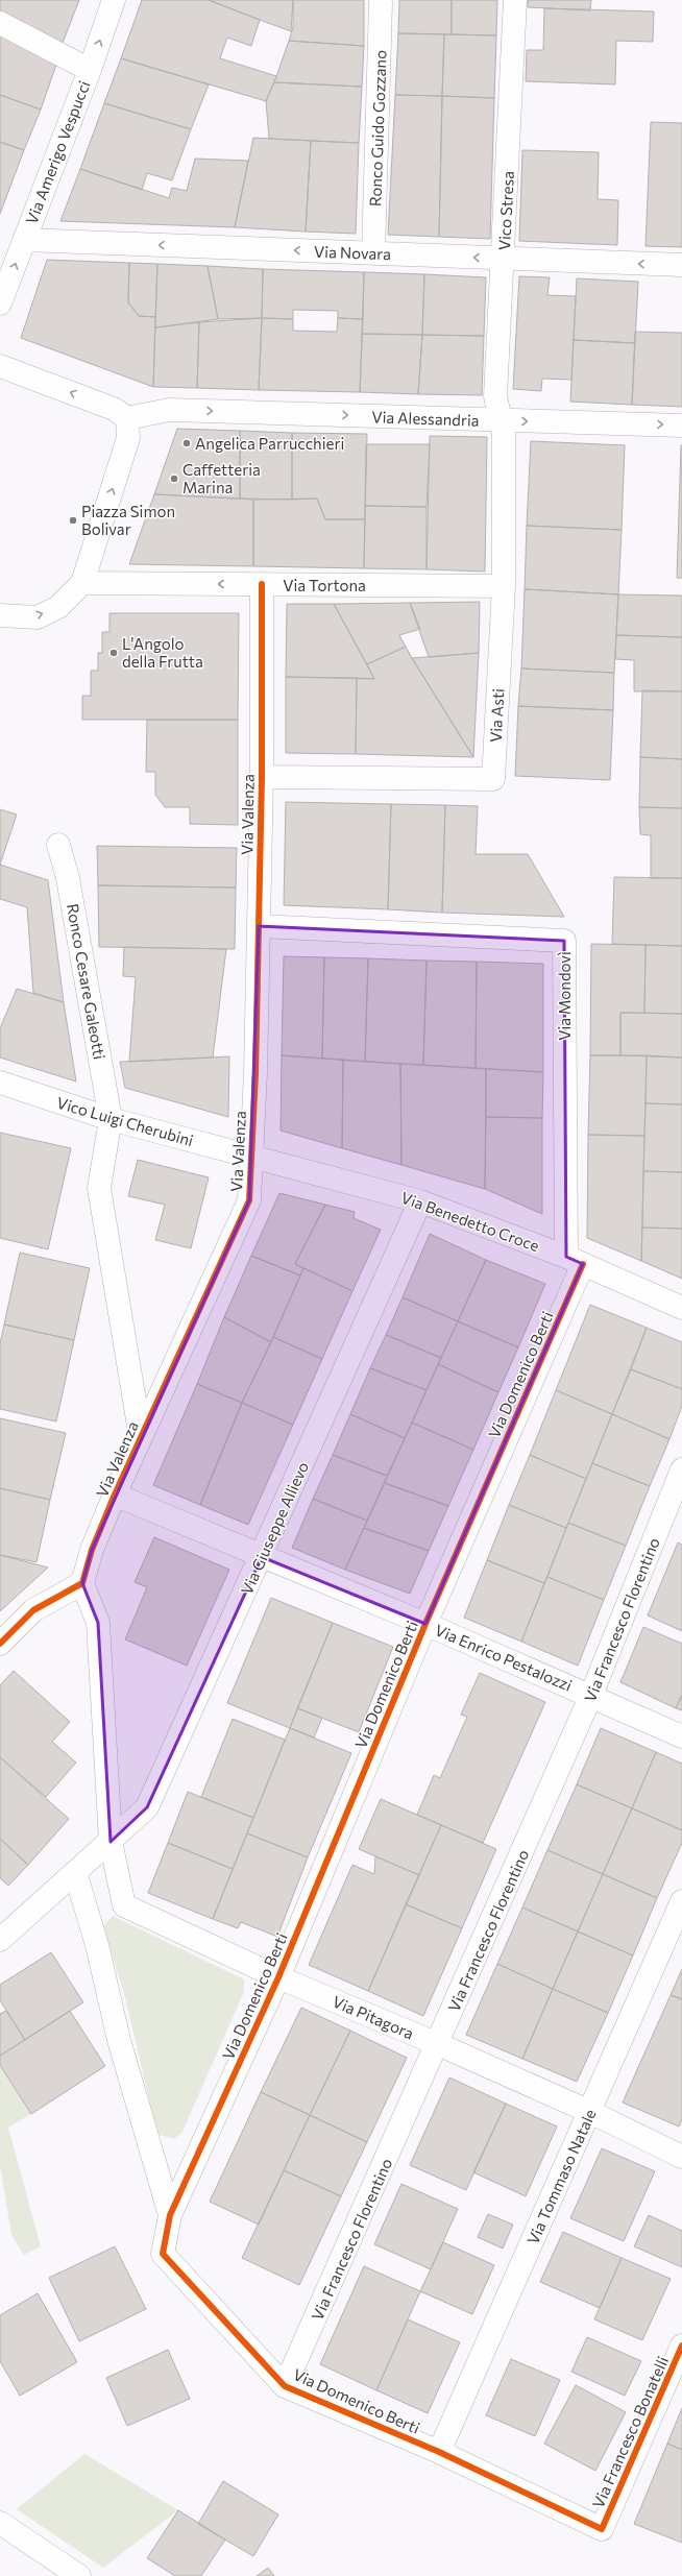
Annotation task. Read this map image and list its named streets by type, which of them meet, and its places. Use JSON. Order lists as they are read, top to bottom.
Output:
{
  "streets": {
    "street": [
      "Ronco Guido Gozzano",
      "Via Amerigo Vespucci",
      "Vico Stresa",
      "Via Novara",
      "Via Alessandria",
      "Via Tortona",
      "Via Asti",
      "Via Valenza",
      "Ronco Cesare Galeotti",
      "Via Mondovì",
      "Vico Luigi Cherubini",
      "Via Benedetto Croce",
      "Via Domenico Berti",
      "Via Giuseppe Allievo",
      "Via Francesco Florentino",
      "Via Enrico Pestalozzi",
      "Via Pitagora",
      "Via Tommaso Natale",
      "Via Francesco Bonatelli"
    ]
  },
  "crossings": [
    ["Ronco Guido Gozzano", "Via Novara"],
    ["Via Amerigo Vespucci", "Via Novara"],
    ["Vico Stresa", "Via Novara"],
    ["Vico Stresa", "Via Alessandria"],
    ["Vico Stresa", "Via Asti"],
    ["Via Alessandria", "Via Asti"],
    ["Via Tortona", "Via Asti"],
    ["Via Tortona", "Via Valenza"],
    ["Via Asti", "Via Valenza"],
    ["Via Valenza", "Ronco Cesare Galeotti"],
    ["Via Valenza", "Via Mondovì"],
    ["Via Valenza", "Vico Luigi Cherubini"],
    ["Via Valenza", "Via Benedetto Croce"],
    ["Via Valenza", "Via Enrico Pestalozzi"],
    ["Ronco Cesare Galeotti", "Vico Luigi Cherubini"],
    ["Via Mondovì", "Via Benedetto Croce"],
    ["Via Mondovì", "Via Domenico Berti"],
    ["Vico Luigi Cherubini", "Via Benedetto Croce"],
    ["Via Benedetto Croce", "Via Domenico Berti"],
    ["Via Benedetto Croce", "Via Giuseppe Allievo"],
    ["Via Domenico Berti", "Via Francesco Florentino"],
    ["Via Domenico Berti", "Via Enrico Pestalozzi"],
    ["Via Domenico Berti", "Via Pitagora"],
    ["Via Domenico Berti", "Via Tommaso Natale"],
    ["Via Domenico Berti", "Via Francesco Bonatelli"],
    ["Via Giuseppe Allievo", "Via Enrico Pestalozzi"],
    ["Via Giuseppe Allievo", "Via Pitagora"],
    ["Via Francesco Florentino", "Via Enrico Pestalozzi"],
    ["Via Francesco Florentino", "Via Pitagora"],
    ["Via Pitagora", "Via Tommaso Natale"]
  ],
  "one_way": [
    "Via Amerigo Vespucci",
    "Via Novara",
    "Via Alessandria",
    "Via Tortona"
  ],
  "places": [
    "Angelica Parrucchieri",
    "Caffetteria Marina",
    "Piazza Simon Bolivar",
    "L'Angolo della Frutta"
  ]
}
